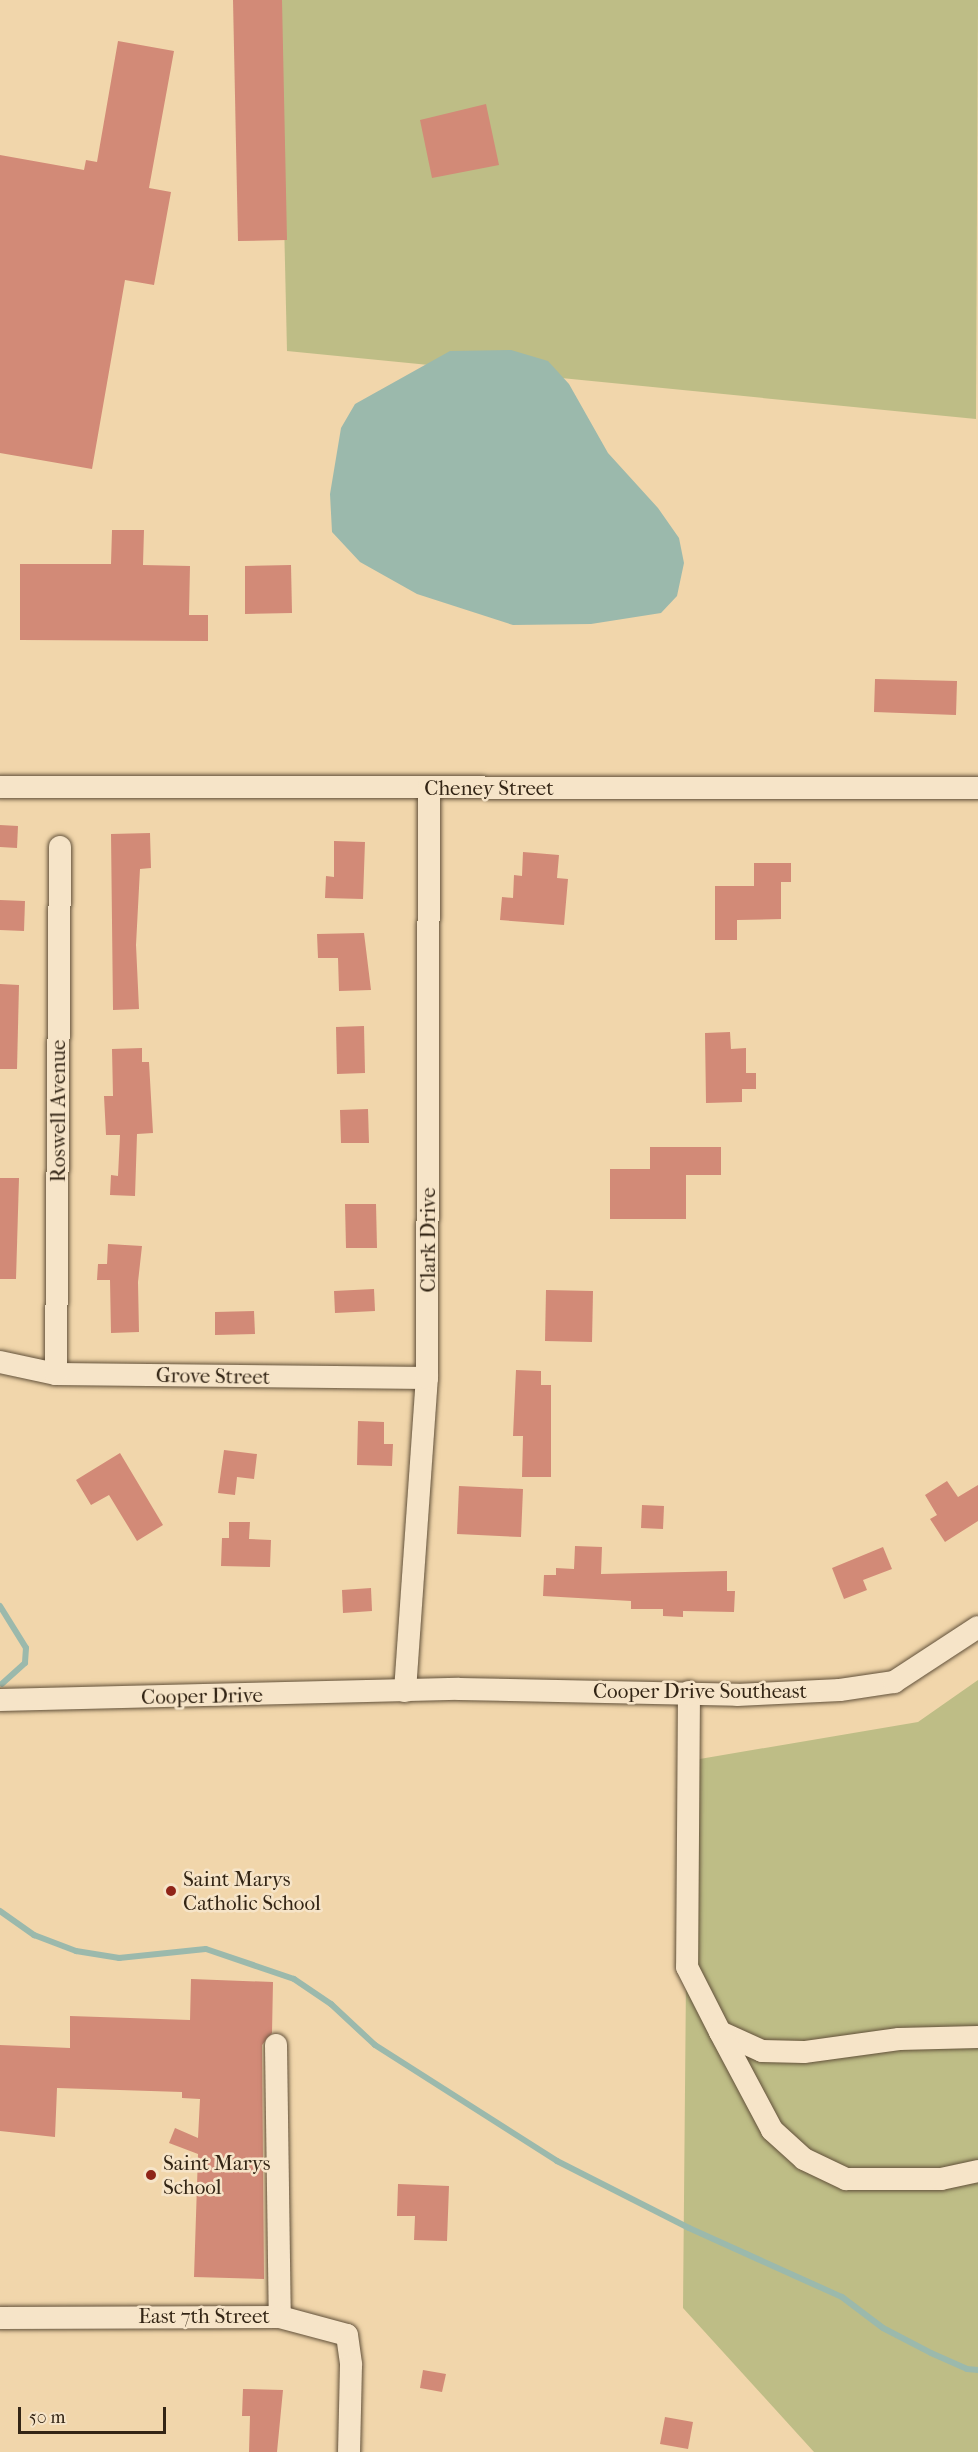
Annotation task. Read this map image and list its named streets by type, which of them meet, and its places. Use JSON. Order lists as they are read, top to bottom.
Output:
{
  "streets": {
    "street": [
      "Cheney Street",
      "Roswell Avenue",
      "Clark Drive",
      "Grove Street",
      "Cooper Drive Southeast",
      "Cooper Drive",
      "East 7th Street"
    ]
  },
  "crossings": [
    ["Cheney Street", "Clark Drive"],
    ["Roswell Avenue", "Grove Street"],
    ["Clark Drive", "Grove Street"],
    ["Clark Drive", "Cooper Drive Southeast"],
    ["Clark Drive", "Cooper Drive"],
    ["Cooper Drive Southeast", "Cooper Drive"]
  ],
  "places": ["Saint Marys Catholic School", "Saint Marys School"],
  "scale_bar": "50 m"
}
